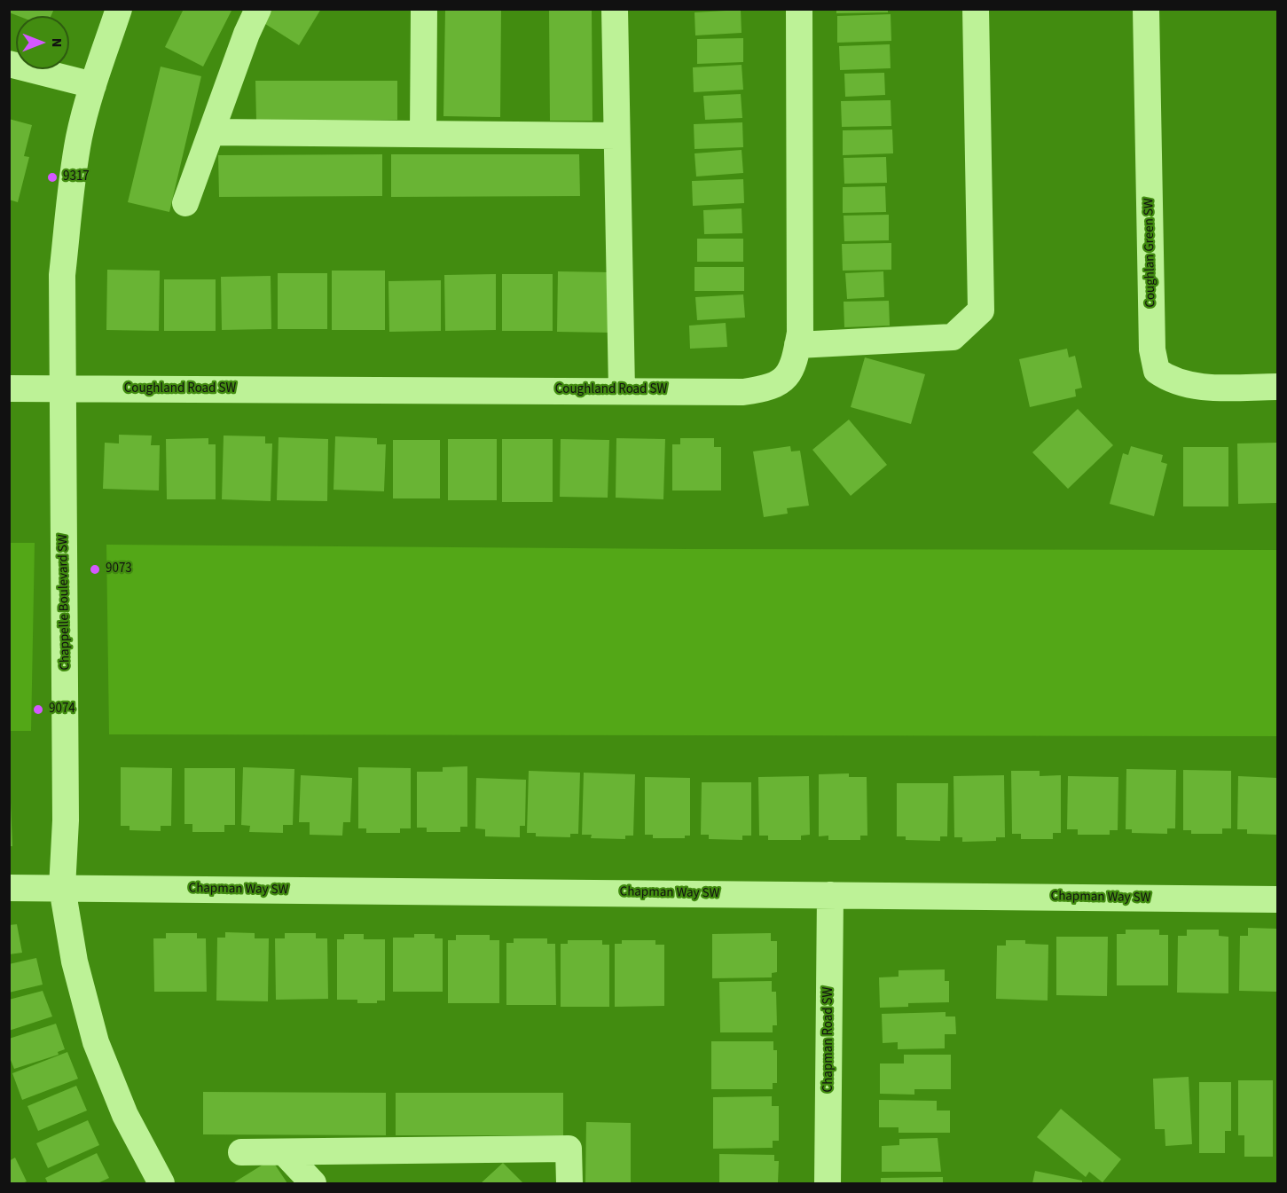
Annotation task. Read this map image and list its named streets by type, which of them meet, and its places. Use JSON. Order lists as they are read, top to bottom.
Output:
{
  "streets": {
    "street": [
      "Coughlan Green SW",
      "Coughland Road SW",
      "Chappelle Boulevard SW",
      "Chapman Way SW",
      "Chapman Road SW"
    ]
  },
  "crossings": [
    ["Coughland Road SW", "Chappelle Boulevard SW"],
    ["Chappelle Boulevard SW", "Chapman Way SW"],
    ["Chapman Way SW", "Chapman Road SW"]
  ],
  "places": ["9317", "9073", "9074"],
  "north": "right"
}
